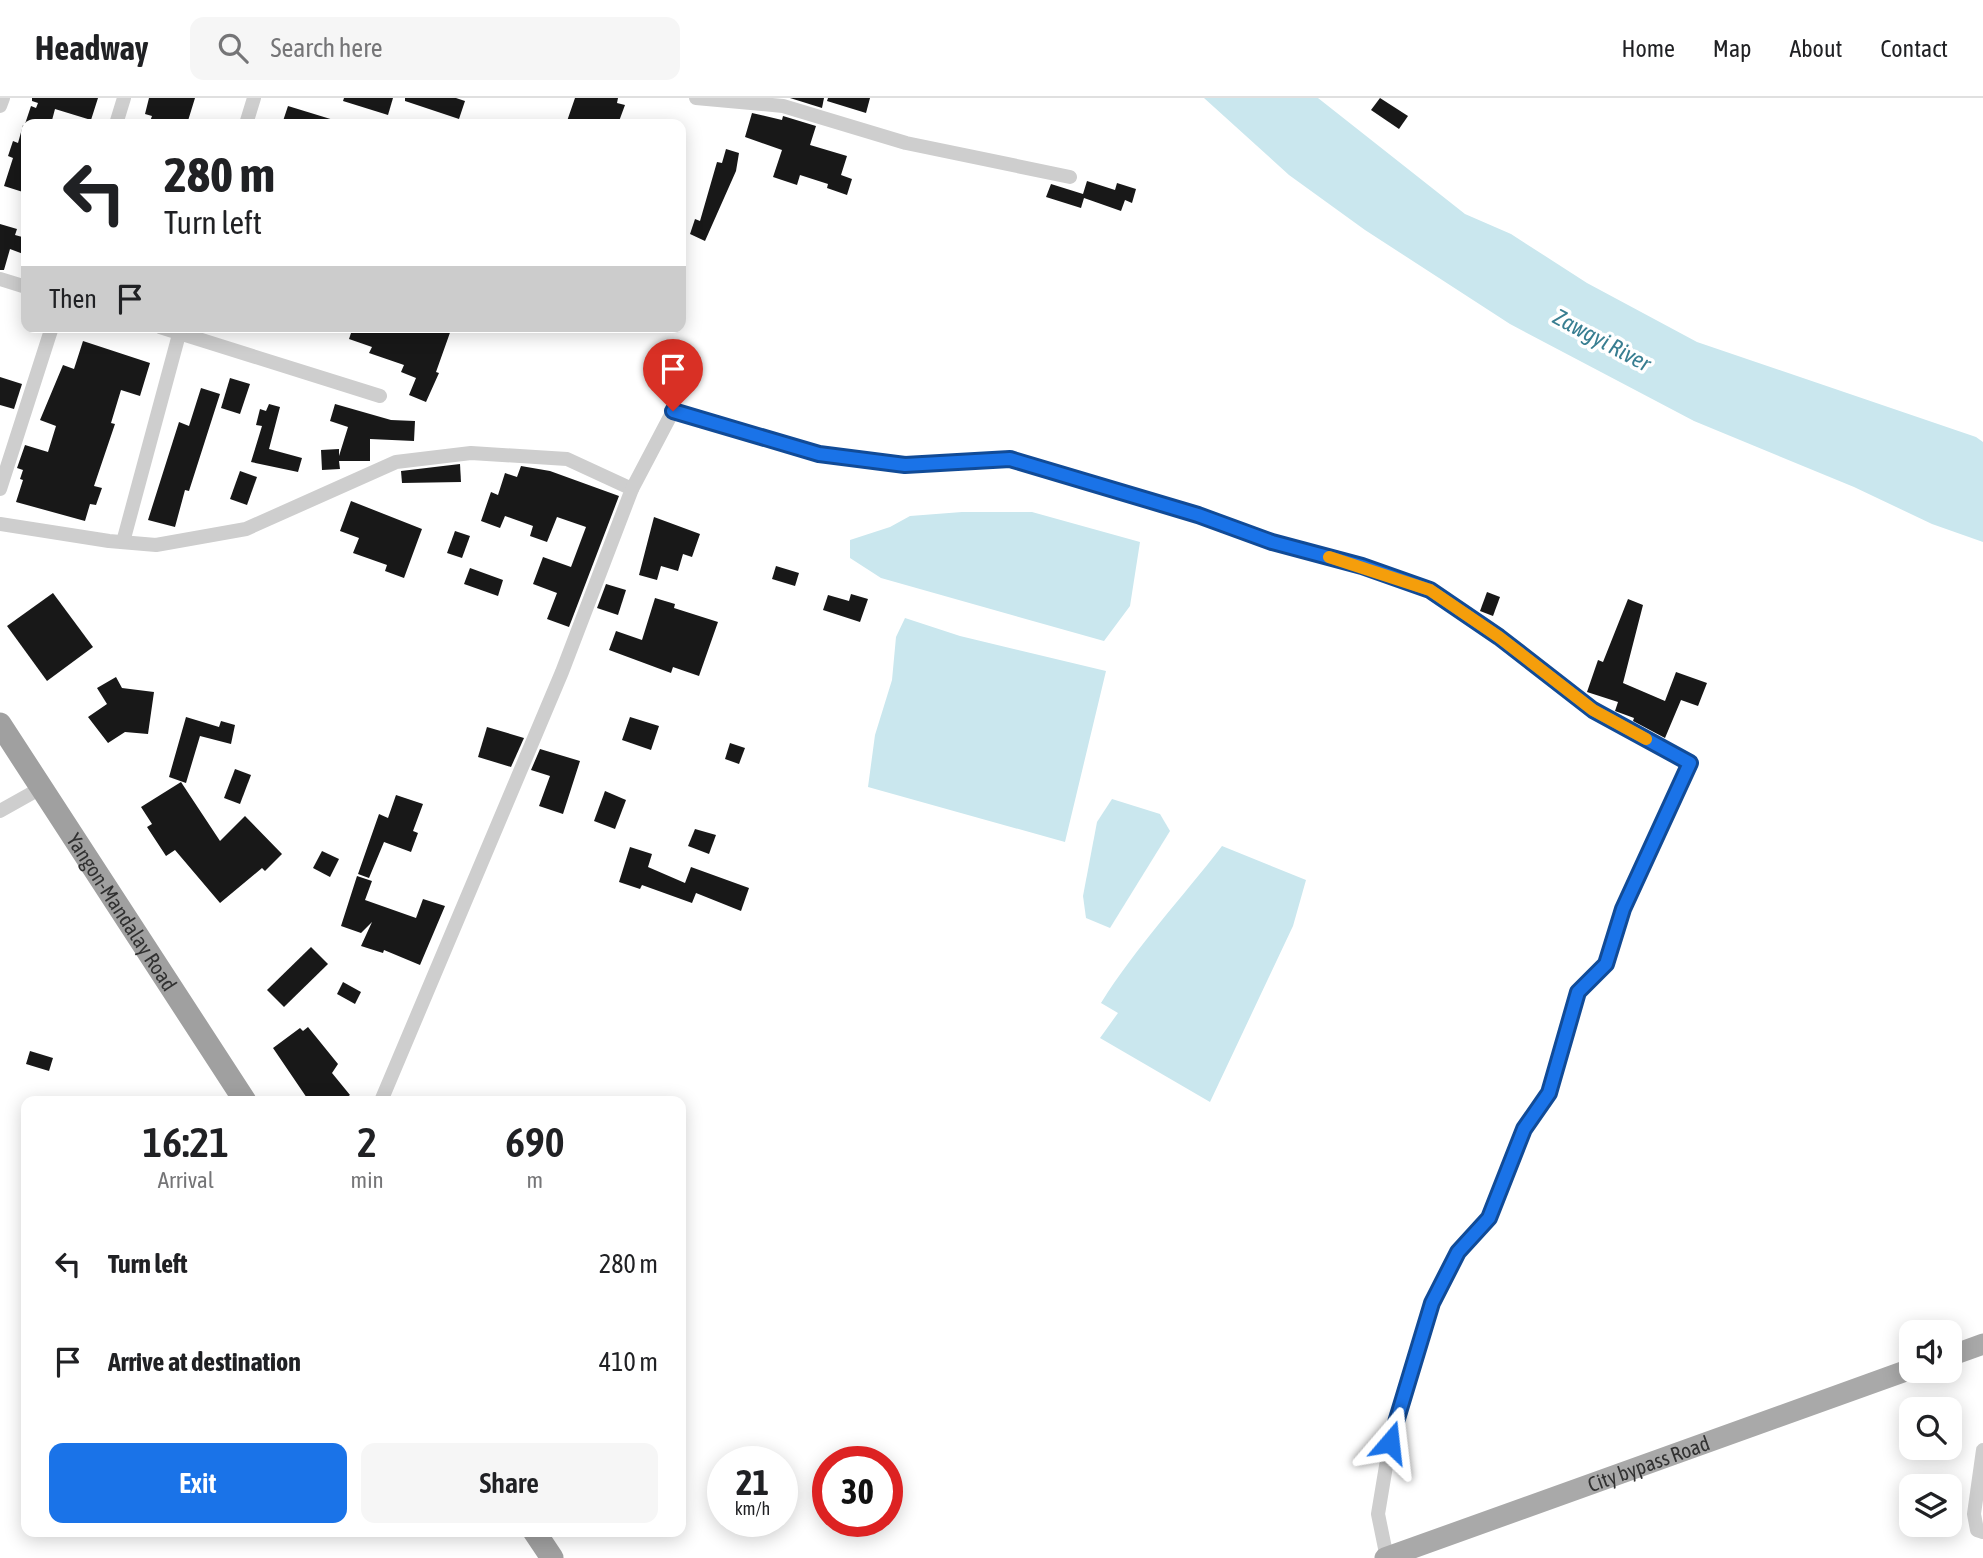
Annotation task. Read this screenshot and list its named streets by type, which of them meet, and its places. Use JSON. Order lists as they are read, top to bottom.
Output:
{
  "streets": {
    "highway": ["Yangon-Mandalay Road"],
    "main road": ["City bypass Road"]
  },
  "water": ["Zawgyi River"],
  "page": {
    "header": "Headway",
    "search": "Search here",
    "nav": [
      "Home",
      "Map",
      "About",
      "Contact"
    ],
    "turn": ["280 m", "Turn left"],
    "then": "Then",
    "eta": [
      "16:21",
      "Arrival",
      "2",
      "min",
      "690",
      "m"
    ],
    "list": [
      {
        "name": "Turn left",
        "value": "280 m"
      },
      {
        "name": "Arrive at destination",
        "value": "410 m"
      }
    ],
    "buttons": ["Exit", "Share"],
    "speed": "21 km/h",
    "limit": "30"
  }
}
